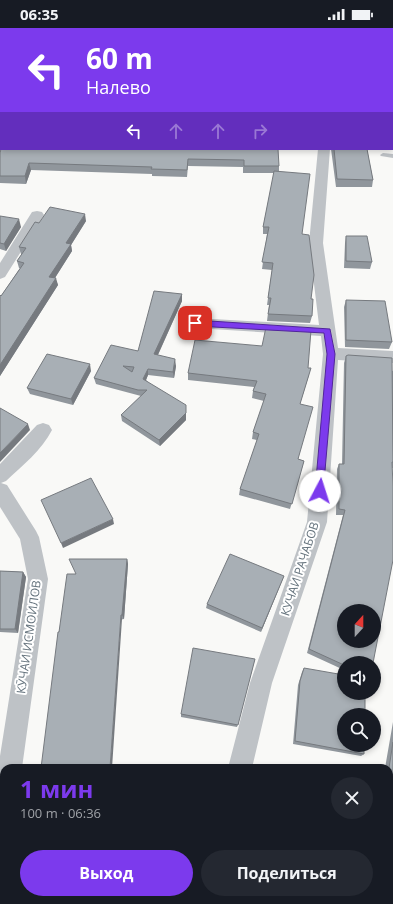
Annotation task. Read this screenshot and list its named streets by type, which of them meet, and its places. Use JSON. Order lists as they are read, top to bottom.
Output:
{
  "streets": {
    "street": ["КУЧАИ РАЧАБОВ", "КӮЧАИ ИСМОИЛОВ"]
  },
  "north": "top",
  "page": {
    "status": "06:35",
    "turn": ["60 m", "Налево"],
    "heading": ["1 мин", "100 m · 06:36"],
    "buttons": ["Выход", "Поделиться"]
  }
}
